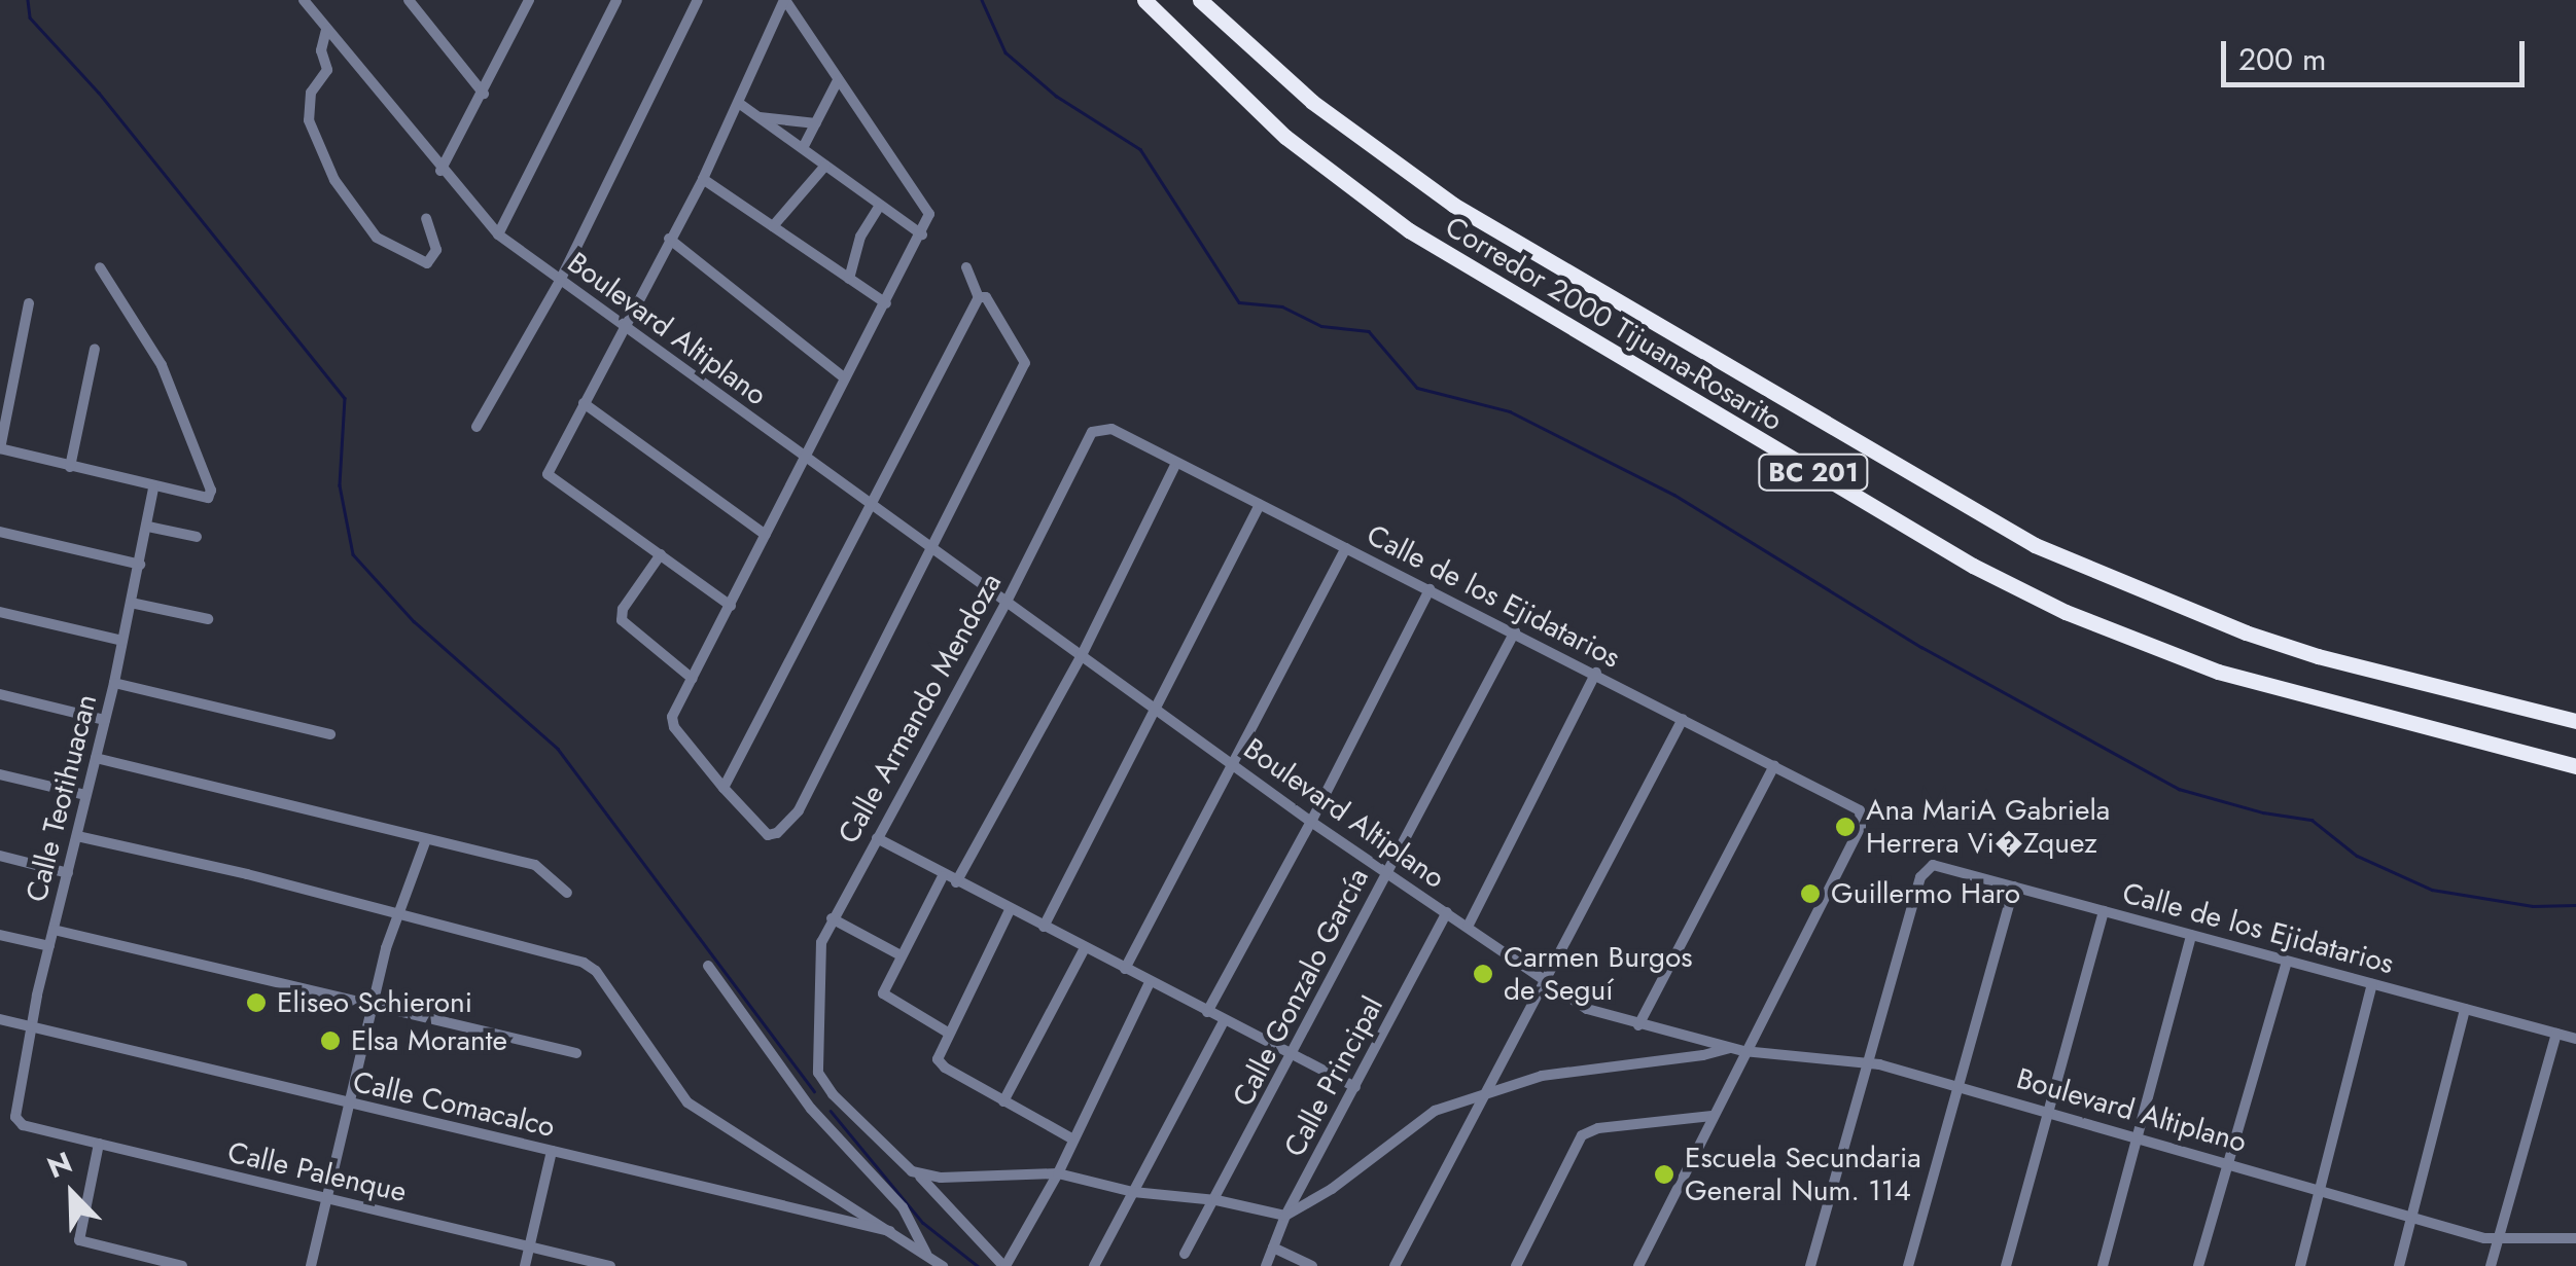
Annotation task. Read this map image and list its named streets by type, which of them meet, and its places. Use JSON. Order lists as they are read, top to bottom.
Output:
{
  "streets": {
    "highway": ["Corredor 2000 Tijuana-Rosarito", "BC 201"],
    "street": [
      "Boulevard Altiplano",
      "Calle de los Ejidatarios",
      "Calle Armando Mendoza",
      "Calle Teotihuacan",
      "Calle Gonzalo García",
      "Calle Principal",
      "Calle Comacalco",
      "Calle Palenque"
    ]
  },
  "crossings": [
    ["Boulevard Altiplano", "Calle de los Ejidatarios"],
    ["Boulevard Altiplano", "Calle Armando Mendoza"],
    ["Boulevard Altiplano", "Calle Gonzalo García"],
    ["Boulevard Altiplano", "Calle Principal"],
    ["Calle de los Ejidatarios", "Calle Armando Mendoza"],
    ["Calle de los Ejidatarios", "Calle Gonzalo García"],
    ["Calle Teotihuacan", "Calle Comacalco"],
    ["Calle Teotihuacan", "Calle Palenque"]
  ],
  "places": [
    "Ana MariA Gabriela Herrera Vi�Zquez",
    "Guillermo Haro",
    "Carmen Burgos de Seguí",
    "Eliseo Schieroni",
    "Elsa Morante",
    "Escuela Secundaria General Num. 114"
  ],
  "scale_bar": "200 m",
  "north": "top left"
}
